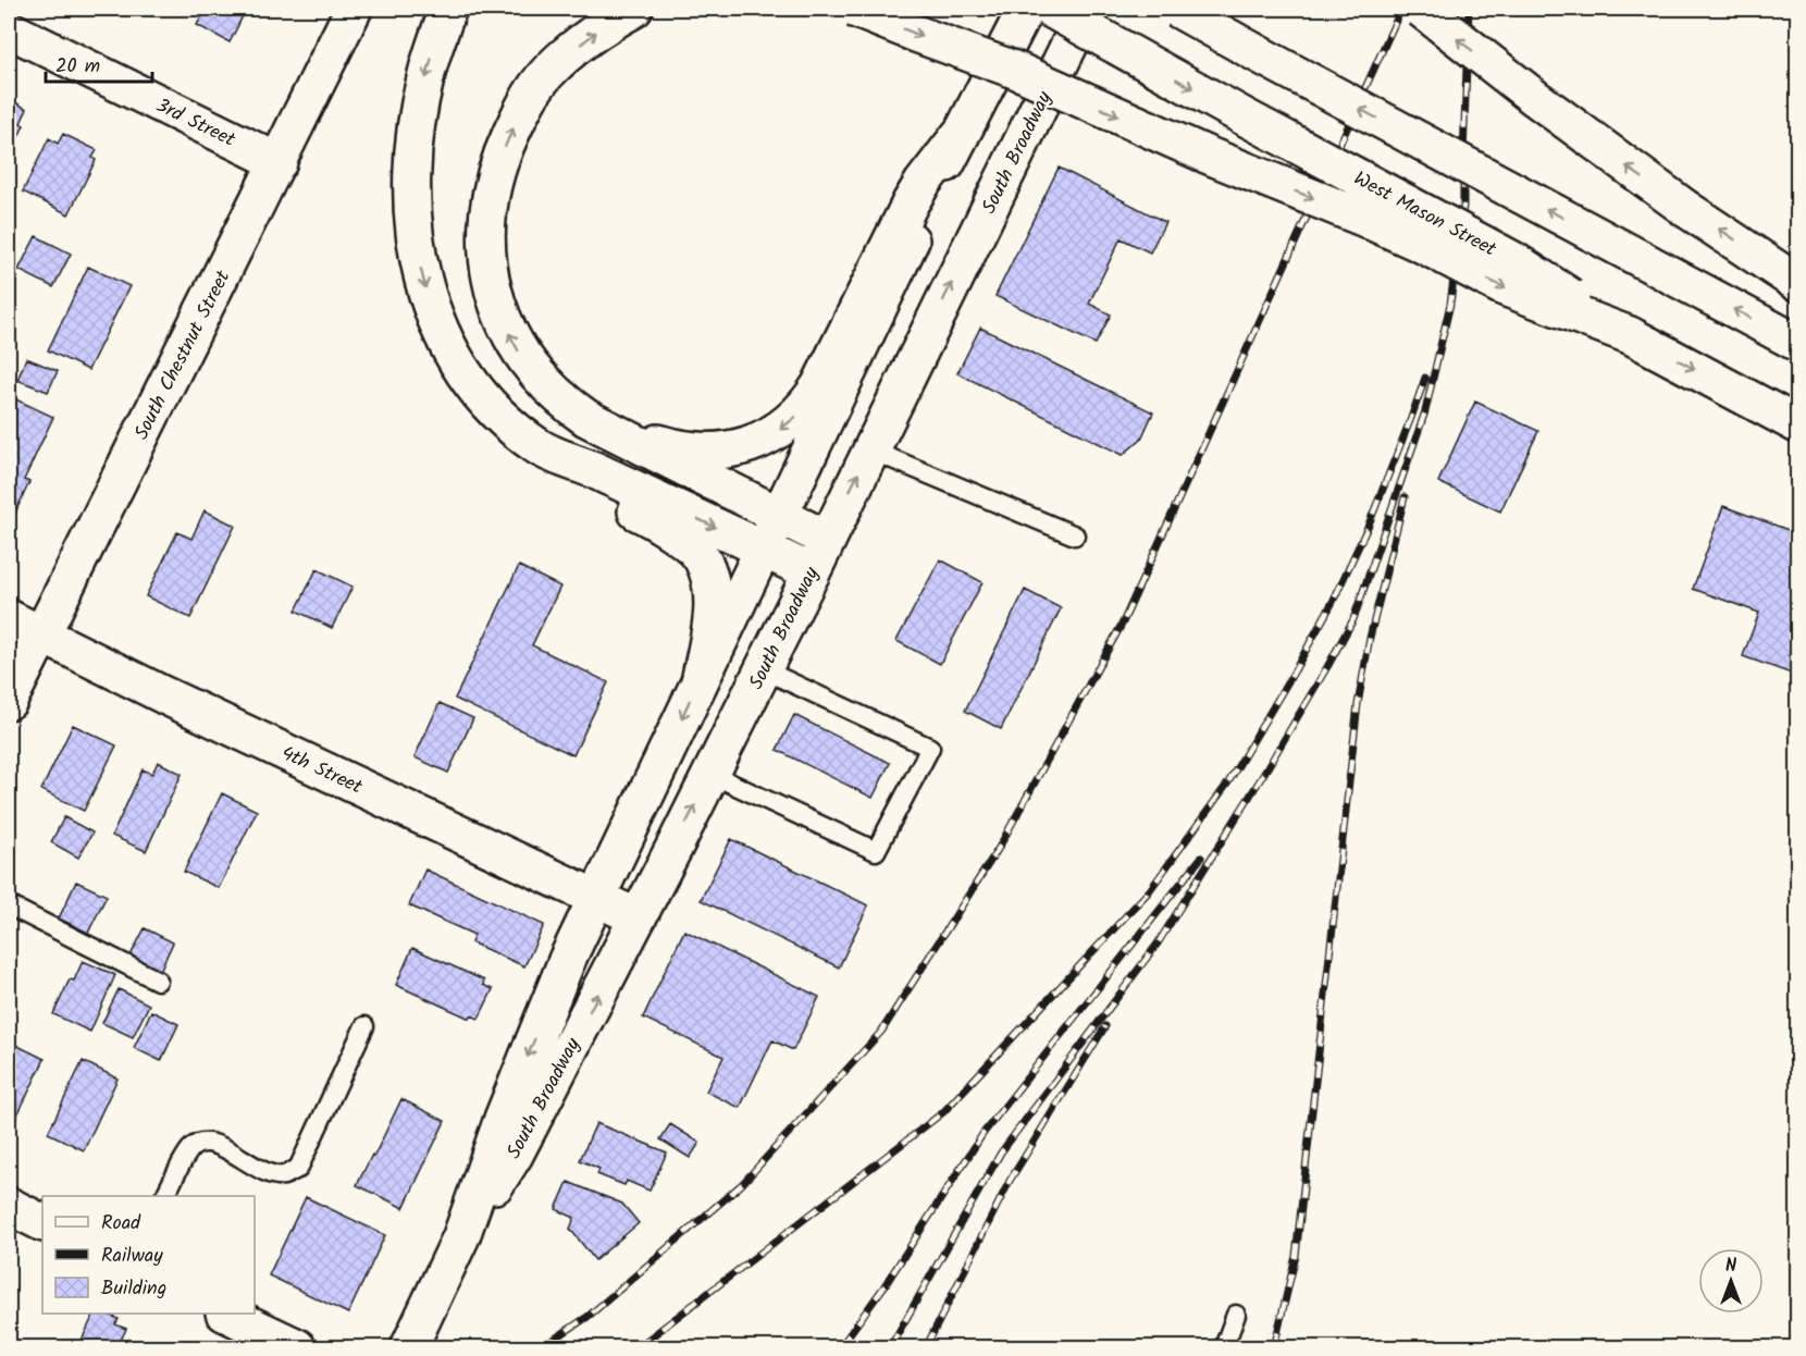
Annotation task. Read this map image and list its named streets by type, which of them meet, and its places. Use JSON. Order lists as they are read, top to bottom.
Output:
{
  "streets": {
    "main road": [
      "3rd Street",
      "South Broadway",
      "West Mason Street",
      "South Chestnut Street",
      "4th Street"
    ]
  },
  "crossings": [
    ["3rd Street", "South Chestnut Street"],
    ["South Broadway", "4th Street"],
    ["South Chestnut Street", "4th Street"]
  ],
  "legend": ["Road", "Railway", "Building"],
  "scale_bar": "20 m",
  "north": "top"
}
